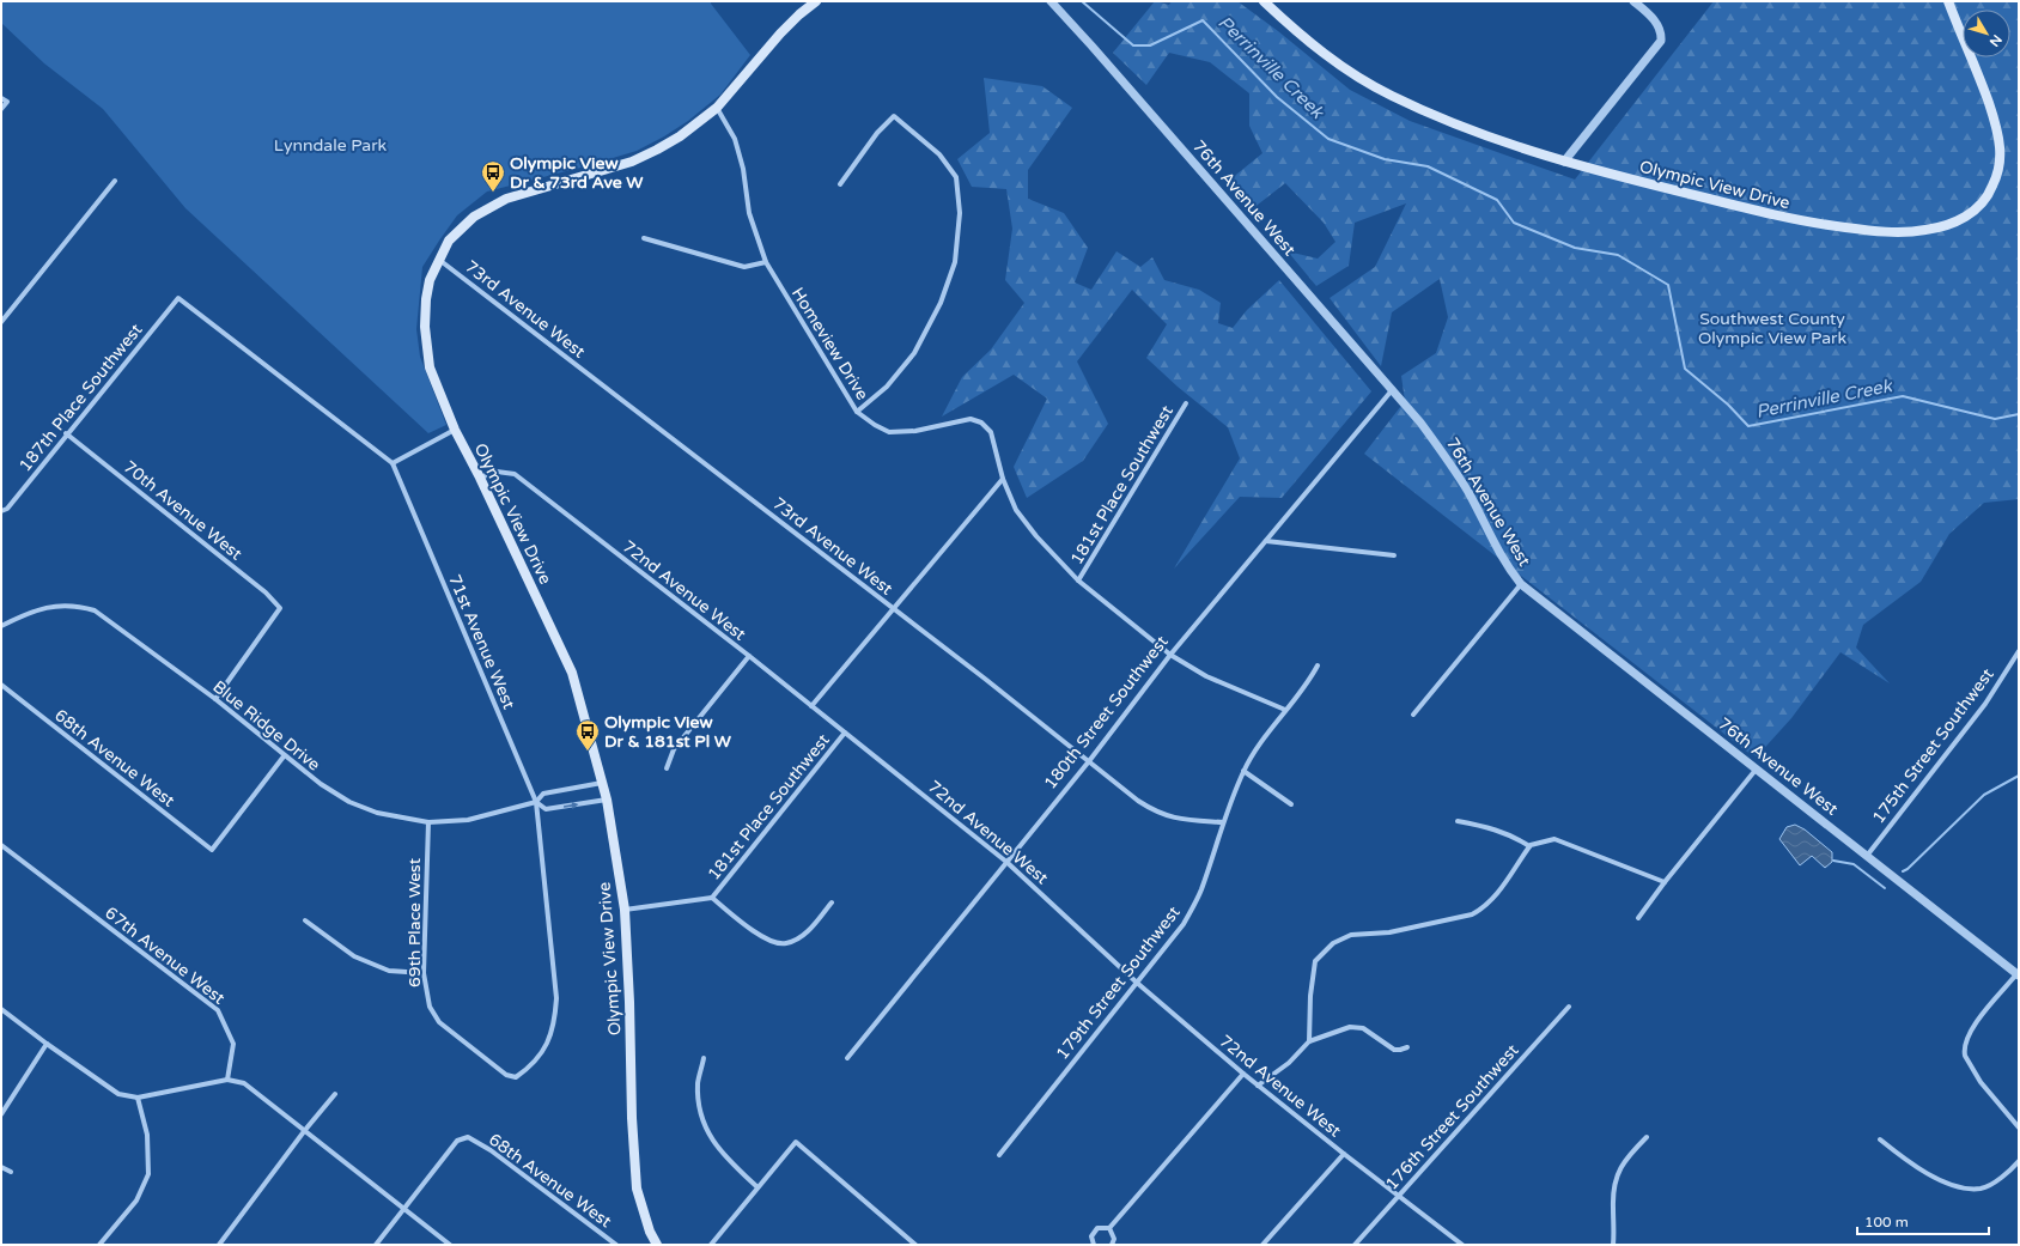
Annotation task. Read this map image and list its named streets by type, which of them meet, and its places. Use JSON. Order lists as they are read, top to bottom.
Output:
{
  "streets": {
    "main road": ["Olympic View Drive"],
    "street": [
      "76th Avenue West",
      "73rd Avenue West",
      "Homeview Drive",
      "187th Place Southwest",
      "181st Place Southwest",
      "70th Avenue West",
      "72nd Avenue West",
      "71st Avenue West",
      "180th Street Southwest",
      "Blue Ridge Drive",
      "175th Street Southwest",
      "68th Avenue West",
      "69th Place West",
      "67th Avenue West",
      "179th Street Southwest",
      "176th Street Southwest"
    ]
  },
  "crossings": [
    ["Olympic View Drive", "73rd Avenue West"],
    ["Olympic View Drive", "Homeview Drive"],
    ["Olympic View Drive", "72nd Avenue West"],
    ["Olympic View Drive", "Blue Ridge Drive"],
    ["76th Avenue West", "180th Street Southwest"],
    ["76th Avenue West", "175th Street Southwest"],
    ["73rd Avenue West", "180th Street Southwest"],
    ["73rd Avenue West", "179th Street Southwest"],
    ["Homeview Drive", "181st Place Southwest"],
    ["Homeview Drive", "180th Street Southwest"],
    ["Homeview Drive", "179th Street Southwest"],
    ["187th Place Southwest", "70th Avenue West"],
    ["187th Place Southwest", "71st Avenue West"],
    ["181st Place Southwest", "72nd Avenue West"],
    ["70th Avenue West", "Blue Ridge Drive"],
    ["72nd Avenue West", "180th Street Southwest"],
    ["72nd Avenue West", "179th Street Southwest"],
    ["72nd Avenue West", "176th Street Southwest"],
    ["71st Avenue West", "Blue Ridge Drive"],
    ["71st Avenue West", "69th Place West"],
    ["Blue Ridge Drive", "68th Avenue West"],
    ["Blue Ridge Drive", "69th Place West"]
  ],
  "water": ["Perrinville Creek"],
  "parks": ["Lynndale Park", "Southwest County Olympic View Park"],
  "places": {
    "bus stop": ["Olympic View Dr & 73rd Ave W", "Olympic View Dr & 181st Pl W"]
  },
  "scale_bar": "100 m",
  "north": "bottom right"
}
